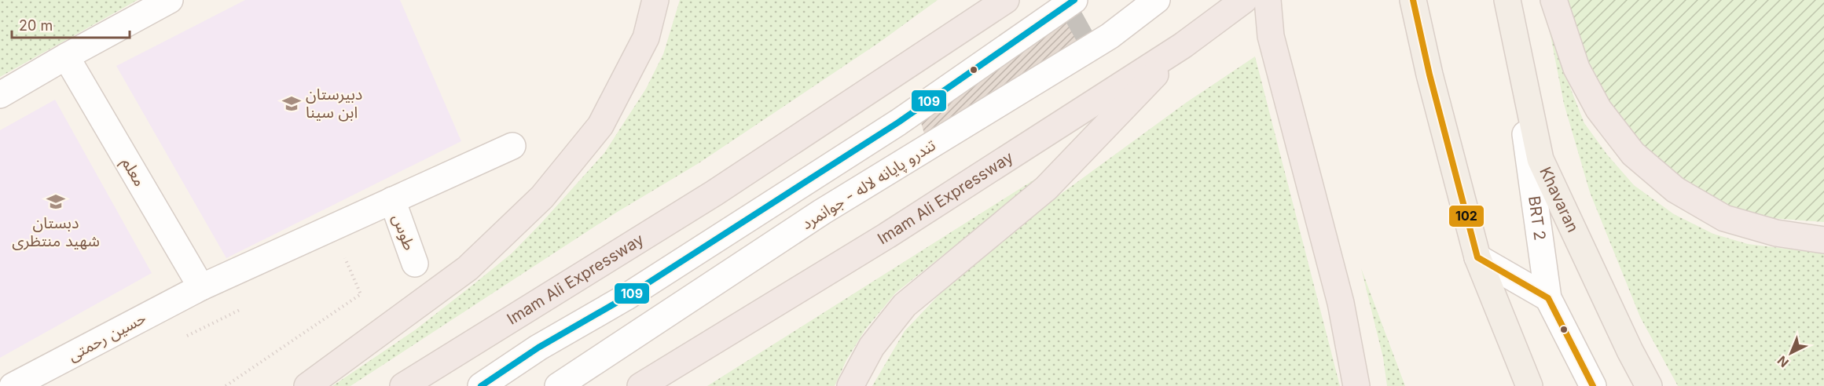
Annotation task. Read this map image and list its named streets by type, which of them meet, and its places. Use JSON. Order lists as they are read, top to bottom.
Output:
{
  "streets": {
    "highway": ["Imam Ali Expressway"],
    "main road": ["Khavaran"],
    "street": [
      "معلم",
      "تندرو پایانه لاله - جوانمرد",
      "BRT 2",
      "طوس",
      "حسین رحمتی"
    ]
  },
  "crossings": [
    ["معلم", "حسین رحمتی"],
    ["Khavaran", "BRT 2"],
    ["طوس", "حسین رحمتی"]
  ],
  "places": {
    "school or university": ["دبیرستان ابن سینا", "دبستان شهید منتظری"]
  },
  "lines": ["transit line 109", "transit line 102"],
  "scale_bar": "20 m",
  "north": "bottom left"
}
